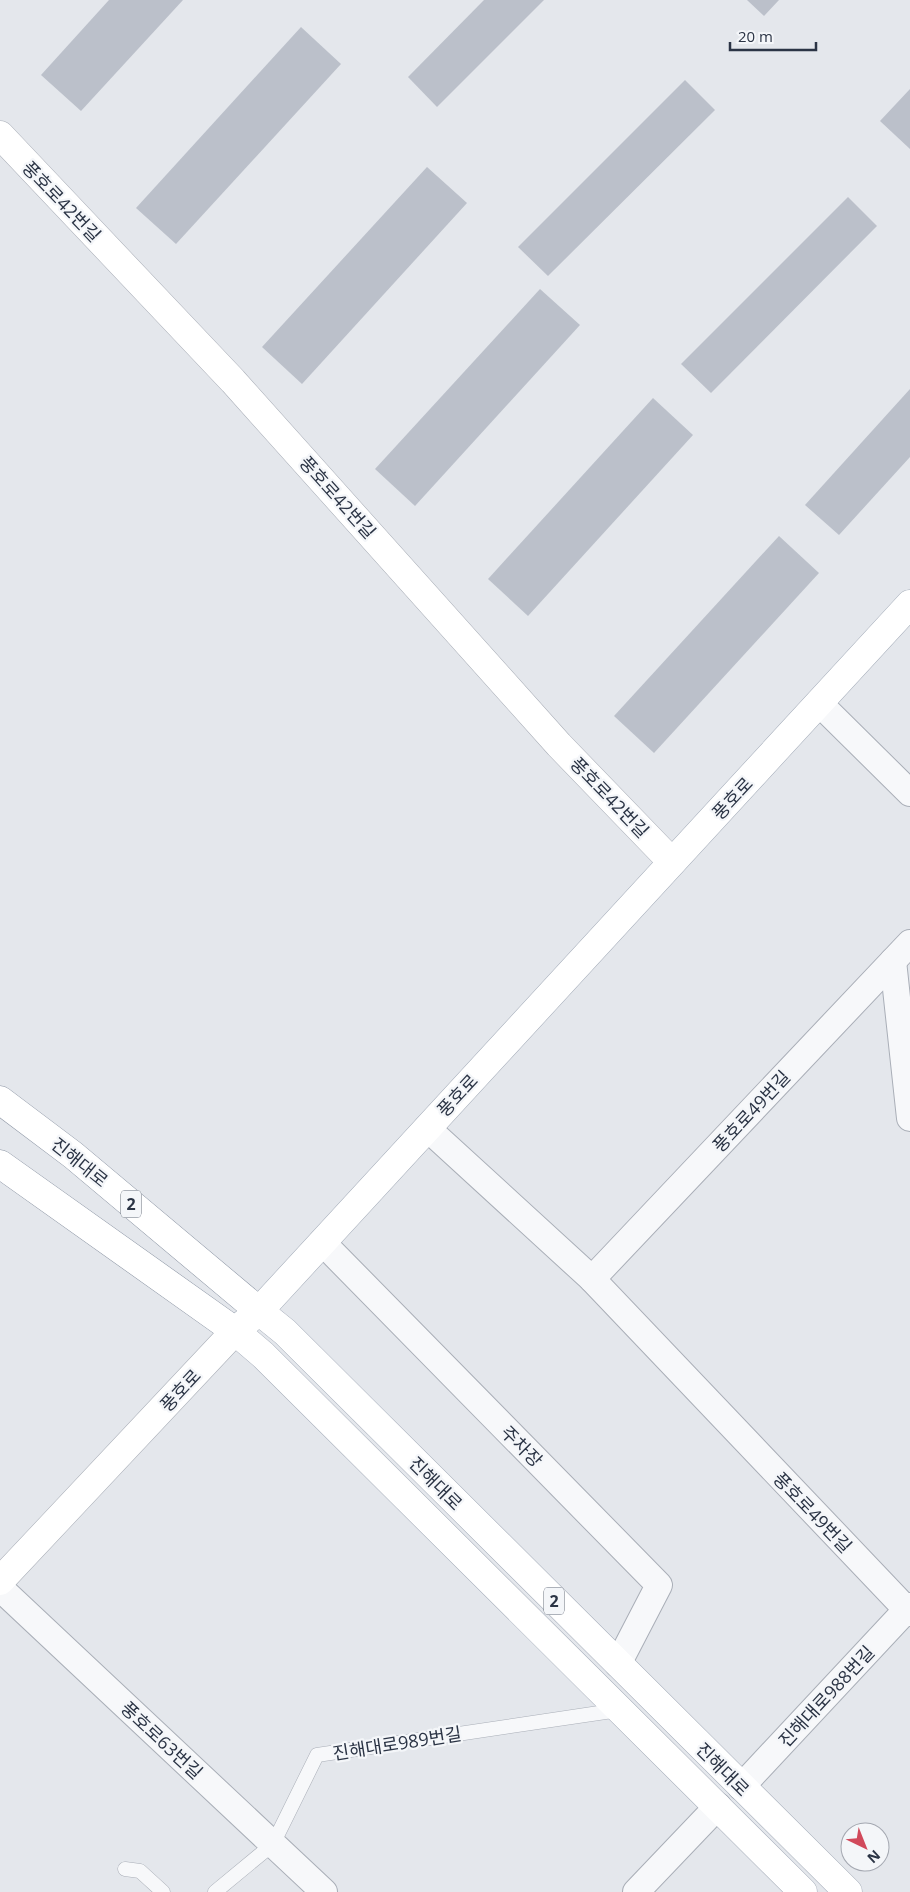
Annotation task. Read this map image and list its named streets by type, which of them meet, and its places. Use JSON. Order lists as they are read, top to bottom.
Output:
{
  "streets": {
    "main road": [
      "풍호로42번길",
      "풍호로",
      "진해대로",
      "2"
    ],
    "street": [
      "풍호로49번길",
      "주차장",
      "진해대로988번길",
      "풍호로63번길"
    ],
    "lane": ["진해대로989번길"]
  },
  "crossings": [
    ["풍호로42번길", "풍호로"],
    ["풍호로", "풍호로49번길"],
    ["풍호로", "진해대로"],
    ["풍호로", "주차장"],
    ["풍호로49번길", "진해대로988번길"],
    ["진해대로", "주차장"],
    ["진해대로", "진해대로988번길"],
    ["진해대로", "진해대로989번길"],
    ["풍호로63번길", "진해대로989번길"]
  ],
  "scale_bar": "20 m",
  "north": "bottom right"
}
